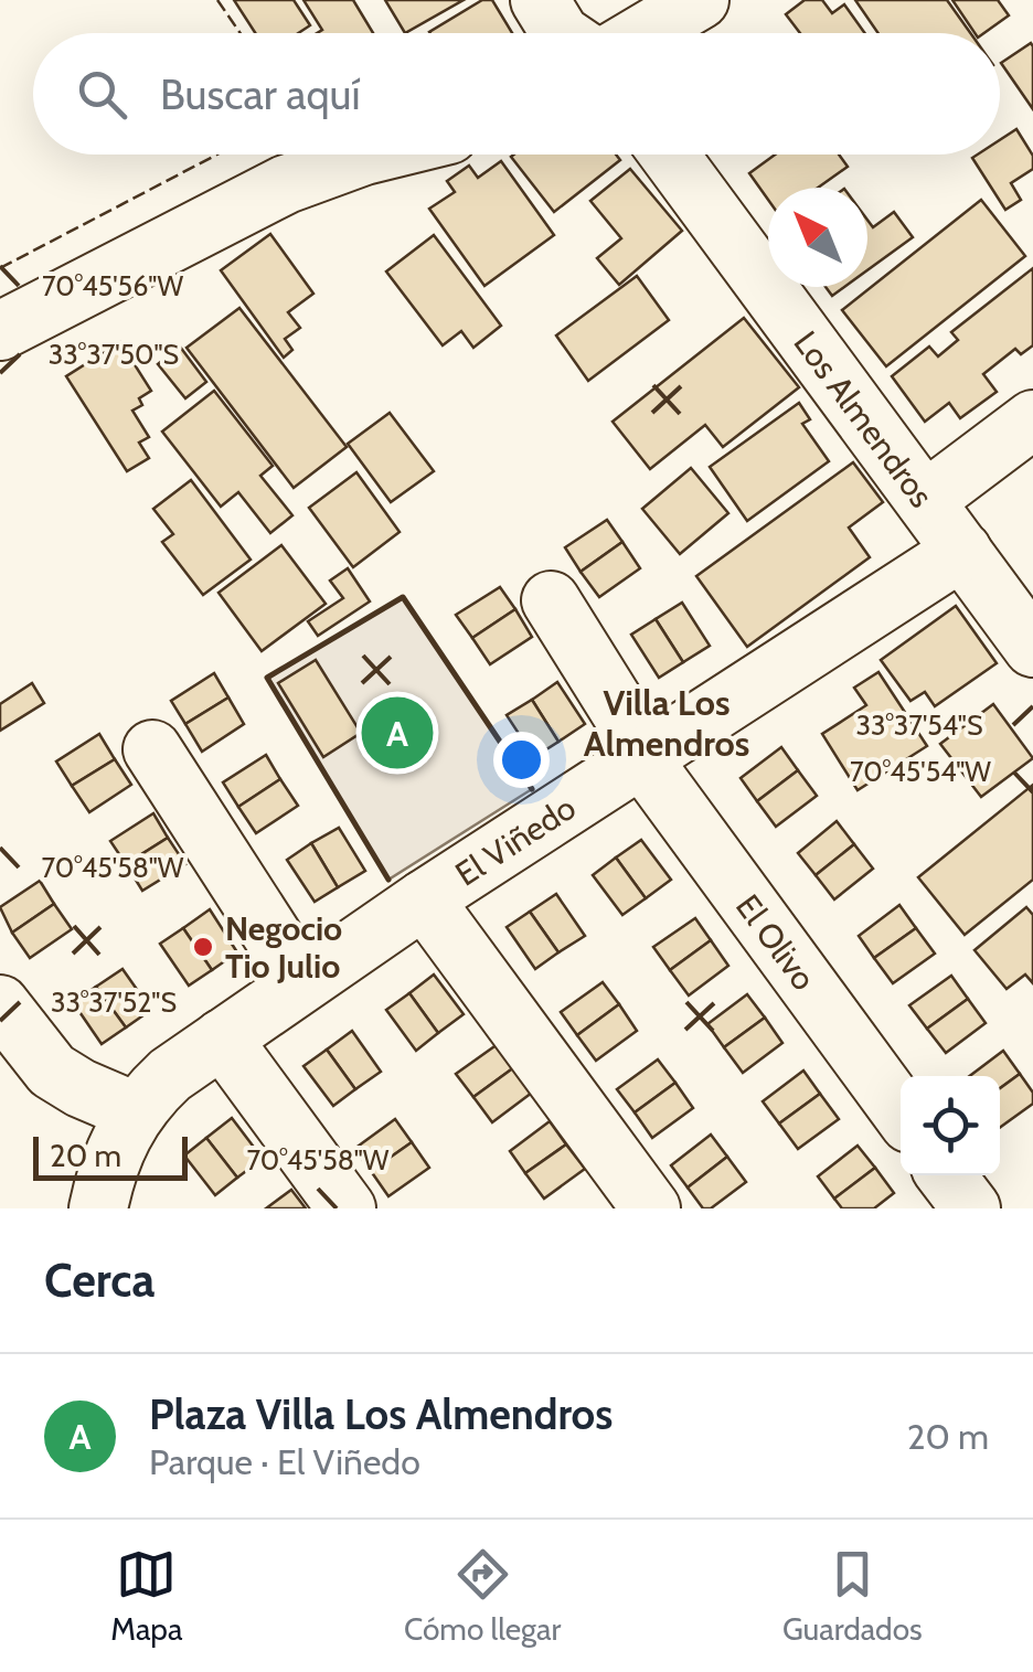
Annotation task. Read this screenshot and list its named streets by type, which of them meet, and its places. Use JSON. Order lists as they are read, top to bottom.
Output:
{
  "streets": {
    "street": ["Los Almendros", "El Viñedo", "El Olivo"]
  },
  "crossings": [
    ["Los Almendros", "El Viñedo"],
    ["El Viñedo", "El Olivo"]
  ],
  "districts": ["Villa Los Almendros"],
  "places": ["Negocio Tio Julio"],
  "scale_bar": "20 m",
  "north": "top left",
  "page": {
    "search": "Buscar aquí",
    "pins": "A",
    "scale": "20 m",
    "heading": "Cerca",
    "list": [
      {
        "mark": "A",
        "name": "Plaza Villa Los Almendros",
        "note": "Parque · El Viñedo",
        "value": "20 m"
      }
    ],
    "nav": ["Mapa", "Cómo llegar", "Guardados"]
  },
  "coordinates": [
    "70°45'56\"W",
    "33°37'50\"S",
    "33°37'54\"S",
    "70°45'54\"W",
    "70°45'58\"W",
    "33°37'52\"S"
  ]
}
